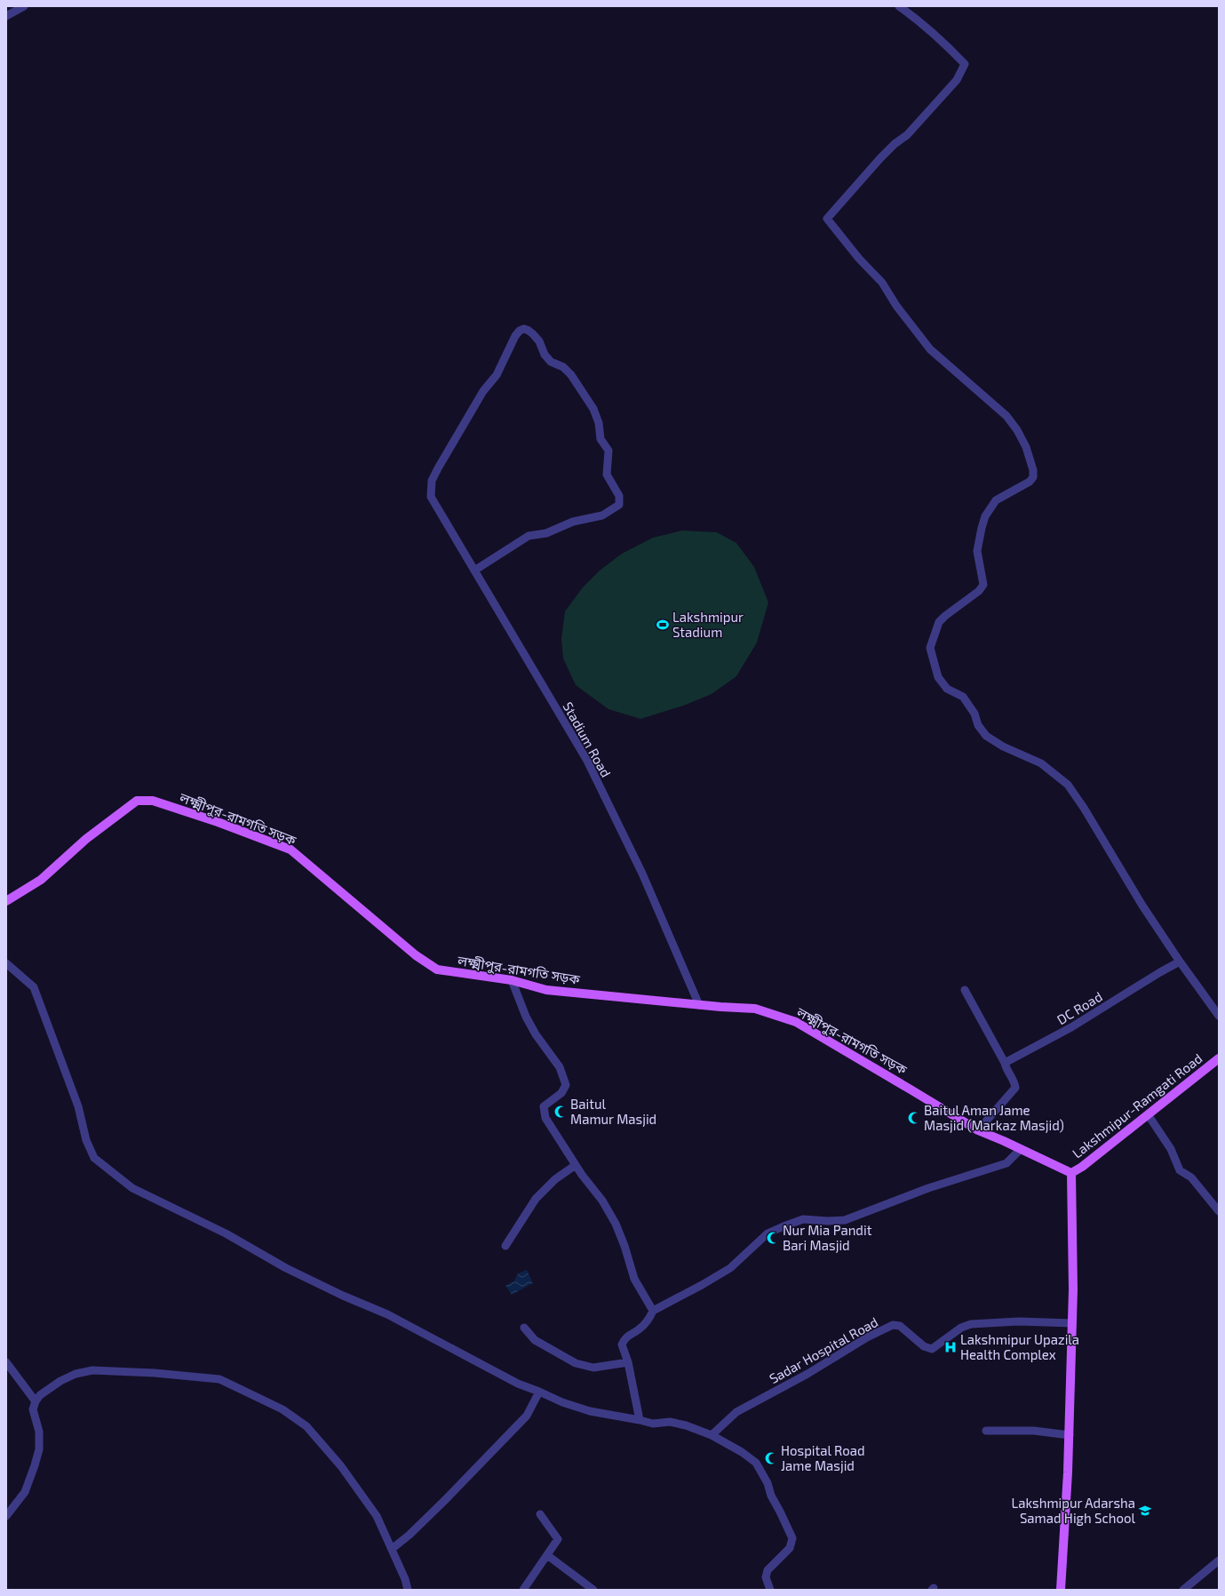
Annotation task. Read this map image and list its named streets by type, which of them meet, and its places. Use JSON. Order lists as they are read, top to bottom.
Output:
{
  "streets": {
    "main road": ["লক্ষ্মীপুর-রামগতি সড়ক", "Lakshmipur-Ramgati Road"],
    "street": ["Stadium Road", "DC Road", "Sadar Hospital Road"]
  },
  "crossings": [
    ["Stadium Road", "লক্ষ্মীপুর-রামগতি সড়ক"],
    ["লক্ষ্মীপুর-রামগতি সড়ক", "Lakshmipur-Ramgati Road"]
  ],
  "places": {
    "sports": ["Lakshmipur Stadium"],
    "mosque": [
      "Baitul Mamur Masjid",
      "Baitul Aman Jame Masjid (Markaz Masjid)",
      "Nur Mia Pandit Bari Masjid",
      "Hospital Road Jame Masjid"
    ],
    "hospital": ["Lakshmipur Upazila Health Complex"],
    "school or university": ["Lakshmipur Adarsha Samad High School"]
  }
}
